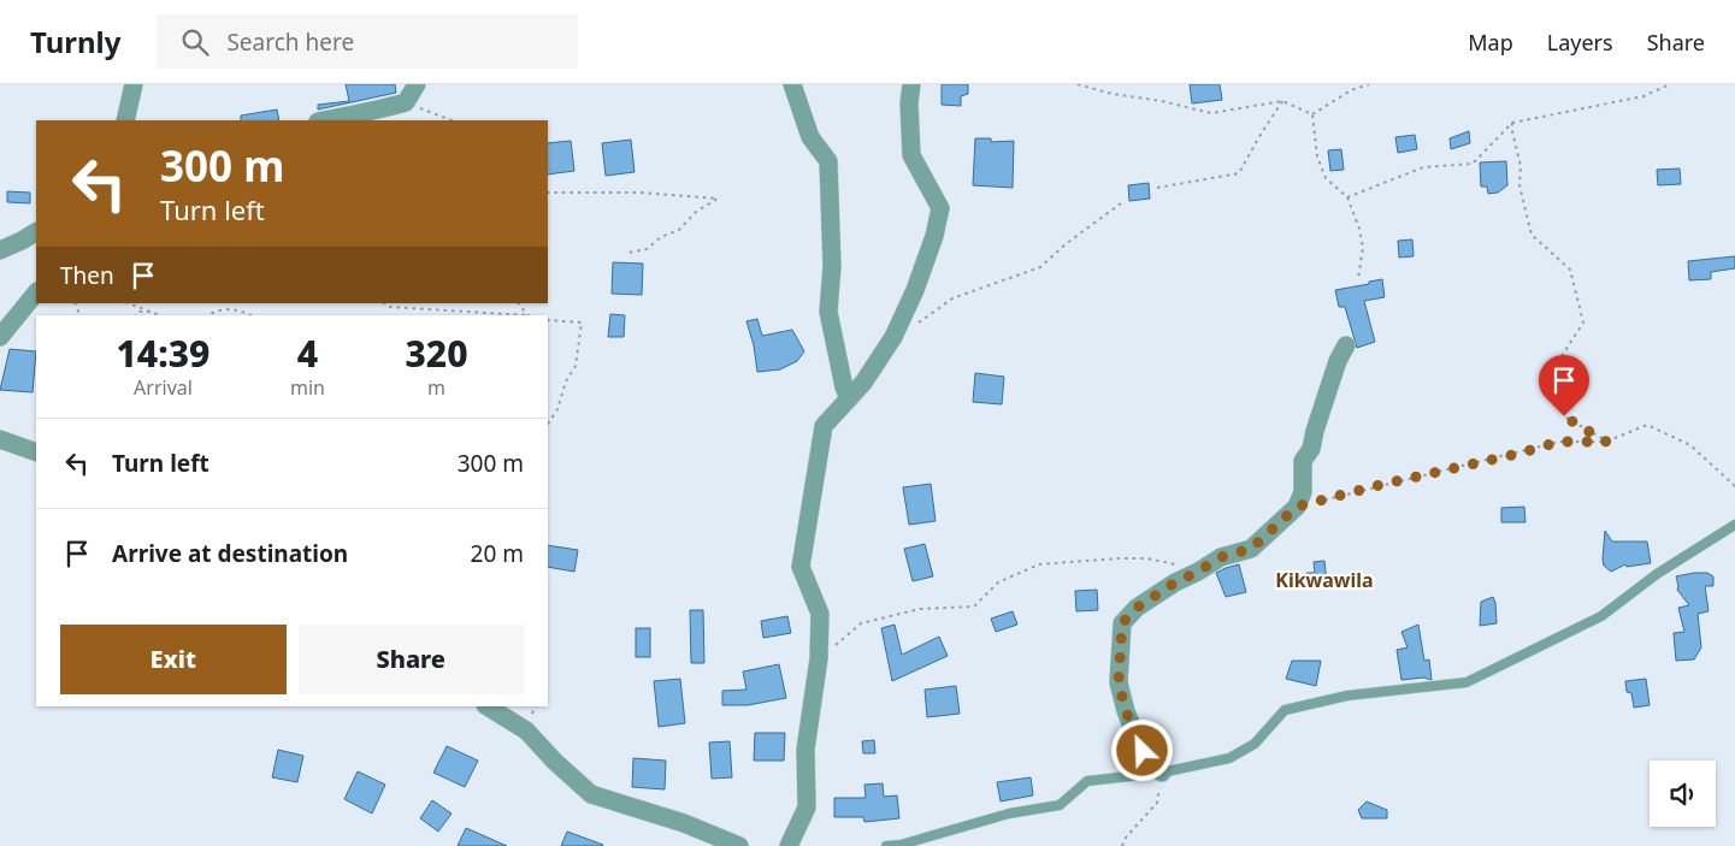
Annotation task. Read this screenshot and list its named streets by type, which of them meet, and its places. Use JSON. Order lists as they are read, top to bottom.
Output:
{
  "districts": ["Kikwawila"],
  "page": {
    "header": "Turnly",
    "search": "Search here",
    "nav": ["Map", "Layers", "Share"],
    "turn": ["300 m", "Turn left"],
    "then": "Then",
    "eta": [
      "14:39",
      "Arrival",
      "4",
      "min",
      "320",
      "m"
    ],
    "list": [
      {
        "name": "Turn left",
        "value": "300 m"
      },
      {
        "name": "Arrive at destination",
        "value": "20 m"
      }
    ],
    "buttons": ["Exit", "Share"]
  }
}
